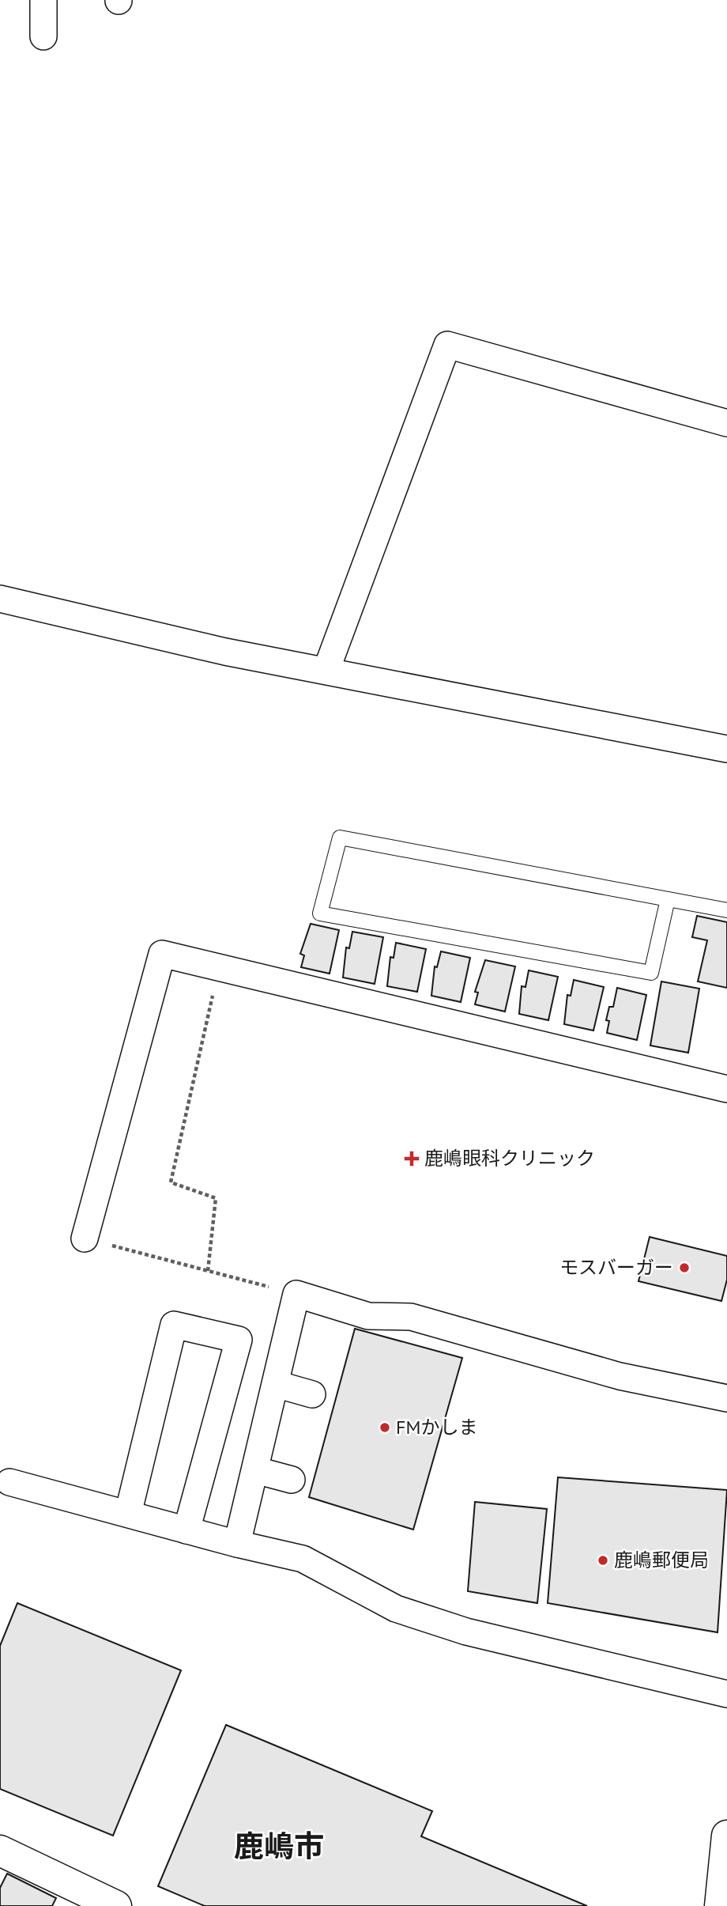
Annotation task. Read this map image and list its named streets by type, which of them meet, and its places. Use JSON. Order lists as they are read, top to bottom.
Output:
{
  "districts": ["鹿嶋市"],
  "places": {
    "health": ["鹿嶋眼科クリニック"],
    "other": ["モスバーガー", "FMかしま", "鹿嶋郵便局"]
  }
}
